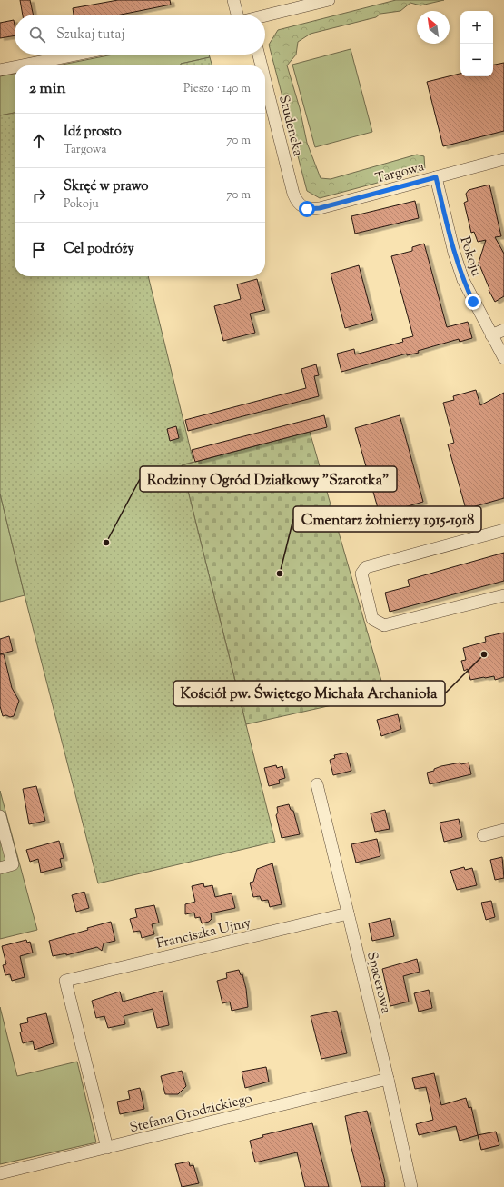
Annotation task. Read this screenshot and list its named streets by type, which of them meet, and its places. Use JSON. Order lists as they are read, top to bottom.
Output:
{
  "streets": {
    "street": [
      "Studencka",
      "Targowa",
      "Pokoju",
      "Franciszka Ujmy",
      "Spacerowa",
      "Stefana Grodzickiego"
    ]
  },
  "crossings": [
    ["Studencka", "Targowa"],
    ["Targowa", "Pokoju"],
    ["Franciszka Ujmy", "Spacerowa"],
    ["Franciszka Ujmy", "Stefana Grodzickiego"],
    ["Spacerowa", "Stefana Grodzickiego"]
  ],
  "places": ["Rodzinny Ogród Działkowy \"Szarotka\"", "Cmentarz żołnierzy 1915-1918", "Kościół pw. Świętego Michała Archanioła"],
  "north": "top left",
  "page": {
    "map_buttons": ["+", "−"],
    "search": "Szukaj tutaj",
    "heading": ["2 min", "Pieszo · 140 m"],
    "list": [
      ["Idź prosto", "Targowa", "70 m"],
      ["Skręć w prawo", "Pokoju", "70 m"],
      "Cel podróży"
    ]
  }
}
